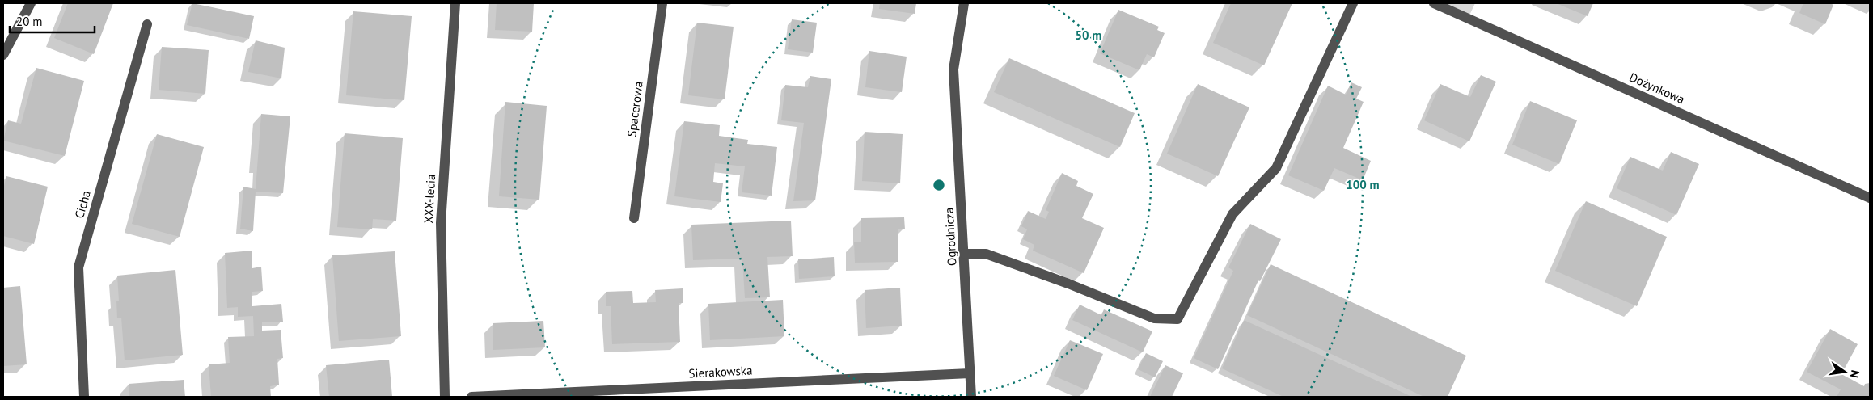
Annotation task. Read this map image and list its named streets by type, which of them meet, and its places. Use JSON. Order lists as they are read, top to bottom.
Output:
{
  "streets": {
    "street": [
      "Dożynkowa",
      "Spacerowa",
      "XXX-lecia",
      "Cicha",
      "Ogrodnicza",
      "Sierakowska"
    ]
  },
  "crossings": [
    ["Ogrodnicza", "Sierakowska"]
  ],
  "scale_bar": "20 m",
  "north": "right",
  "rings": ["50 m", "100 m"]
}
